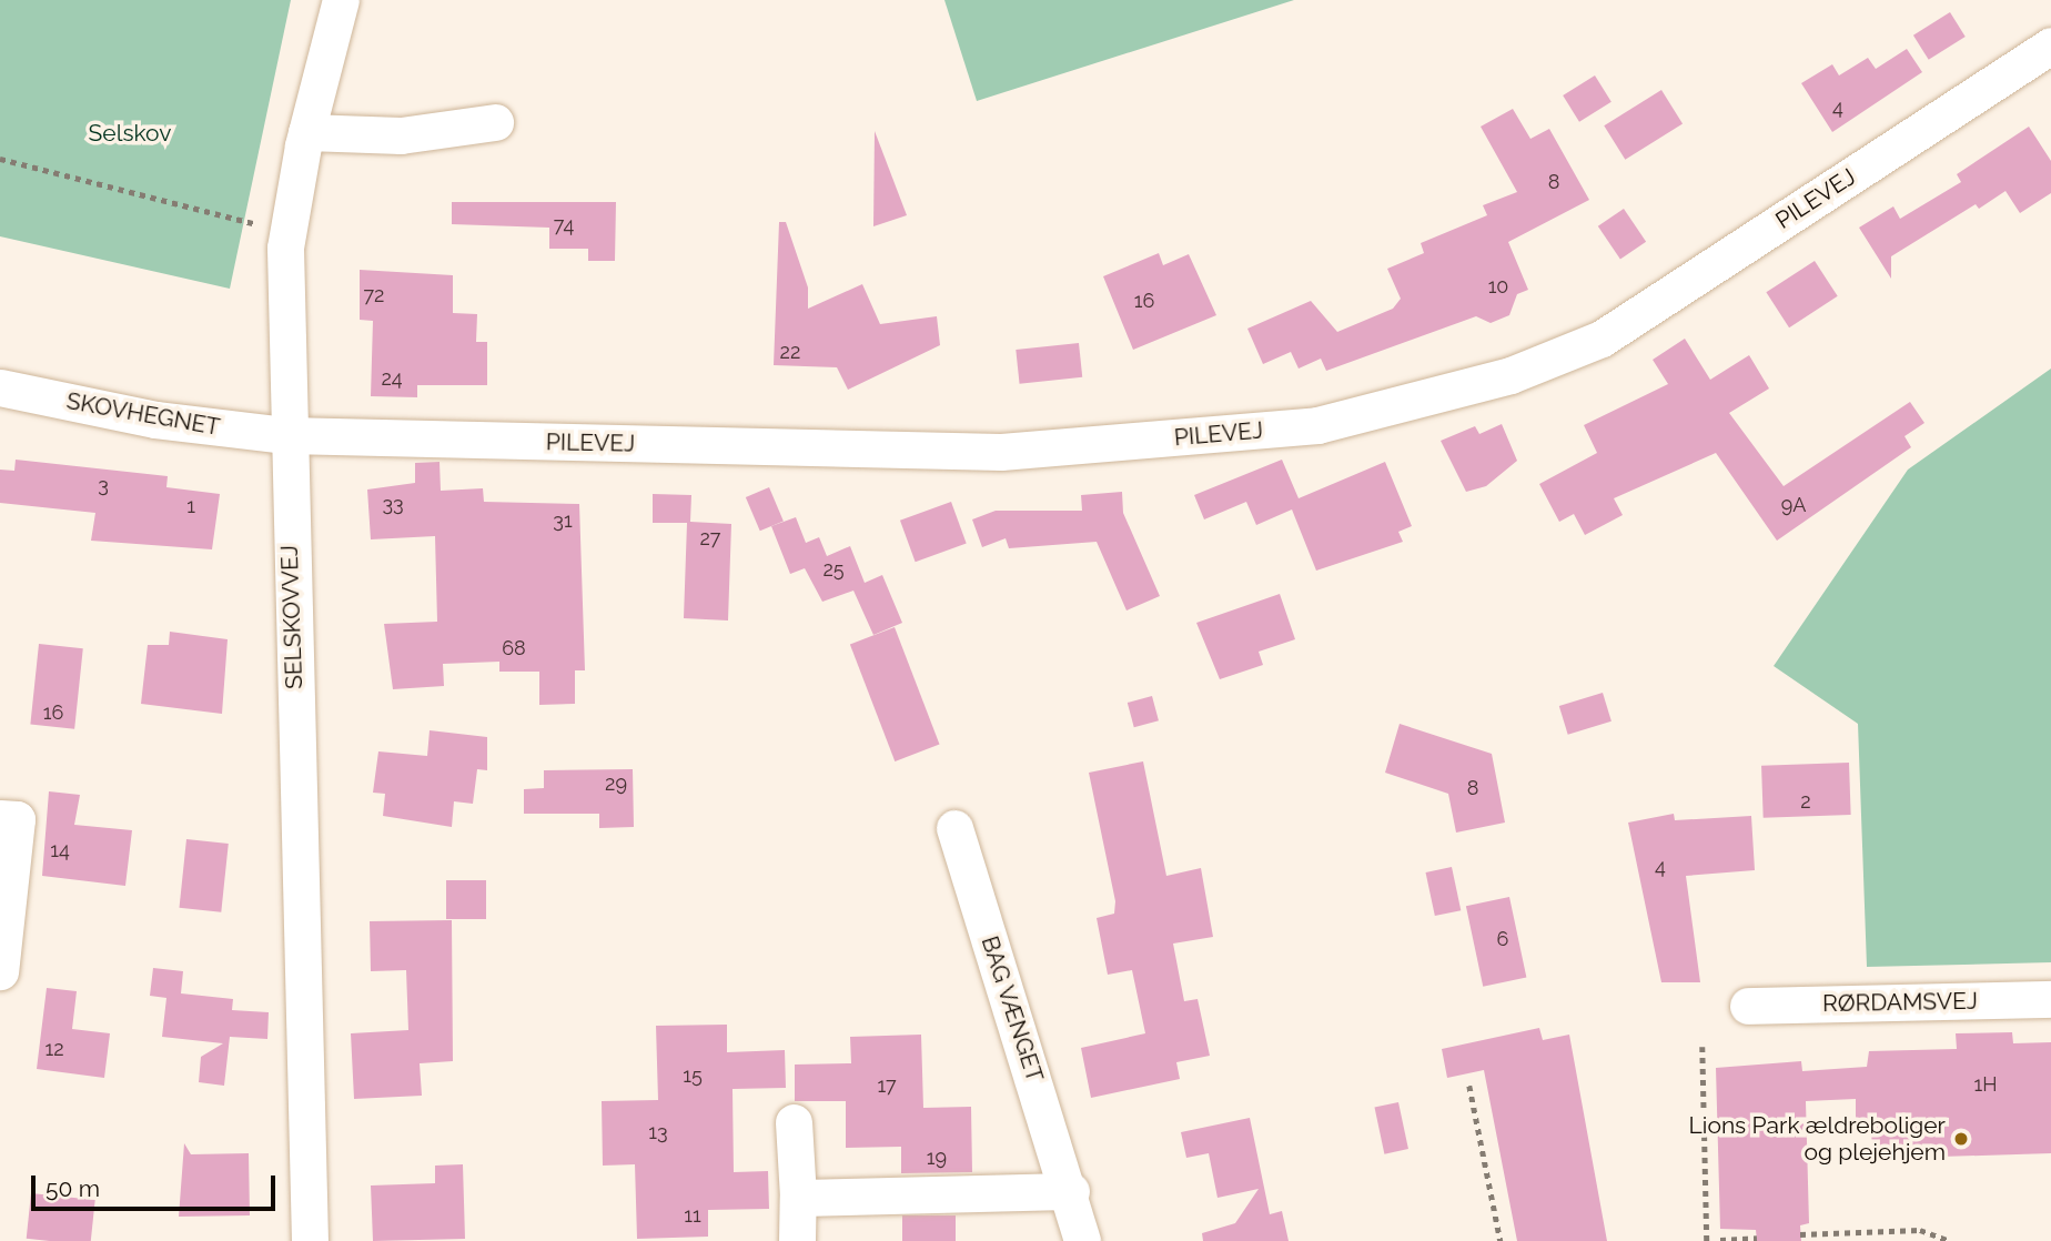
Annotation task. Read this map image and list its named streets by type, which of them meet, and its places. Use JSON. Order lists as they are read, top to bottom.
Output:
{
  "streets": {
    "street": [
      "PILEVEJ",
      "SKOVHEGNET",
      "SELSKOVVEJ",
      "RØRDAMSVEJ",
      "BAG VÆNGET"
    ]
  },
  "crossings": [
    ["PILEVEJ", "SKOVHEGNET"],
    ["PILEVEJ", "SELSKOVVEJ"],
    ["SKOVHEGNET", "SELSKOVVEJ"]
  ],
  "parks": ["Selskov"],
  "places": ["Lions Park ældreboliger og plejehjem"],
  "house_numbers": [
    "4",
    "8",
    "74",
    "10",
    "72",
    "16",
    "22",
    "24",
    "3",
    "33",
    "9A",
    "1",
    "31",
    "27",
    "25",
    "68",
    "16",
    "29",
    "8",
    "2",
    "14",
    "4",
    "6",
    "12",
    "15",
    "1H",
    "17",
    "13",
    "19",
    "11"
  ],
  "scale_bar": "50 m"
}
